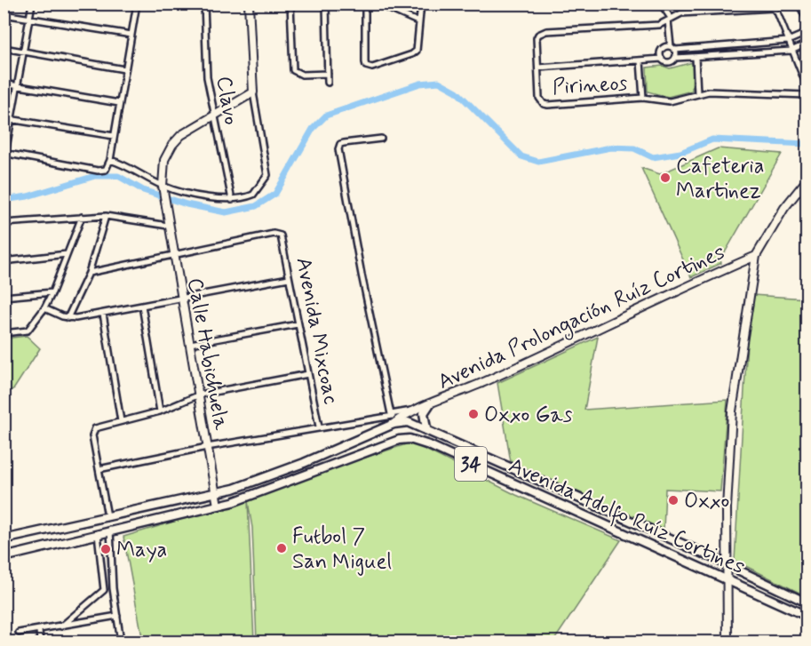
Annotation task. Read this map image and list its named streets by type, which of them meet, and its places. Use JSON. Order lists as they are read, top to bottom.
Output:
{
  "streets": {
    "main road": ["34", "Avenida Adolfo Ruíz Cortines"],
    "street": [
      "Pirineos",
      "Clavo",
      "Avenida Prolongación Ruíz Cortines",
      "Avenida Mixcoac",
      "Calle Habichuela"
    ]
  },
  "crossings": [
    ["Clavo", "Calle Habichuela"],
    ["Avenida Prolongación Ruíz Cortines", "Avenida Mixcoac"],
    ["Avenida Prolongación Ruíz Cortines", "Calle Habichuela"],
    ["Avenida Prolongación Ruíz Cortines", "Avenida Adolfo Ruíz Cortines"],
    ["Avenida Mixcoac", "Calle Habichuela"],
    ["Calle Habichuela", "Avenida Adolfo Ruíz Cortines"]
  ],
  "places": [
    "Cafeteria Martinez",
    "Oxxo Gas",
    "Oxxo",
    "Futbol 7 San Miguel",
    "Maya"
  ]
}
